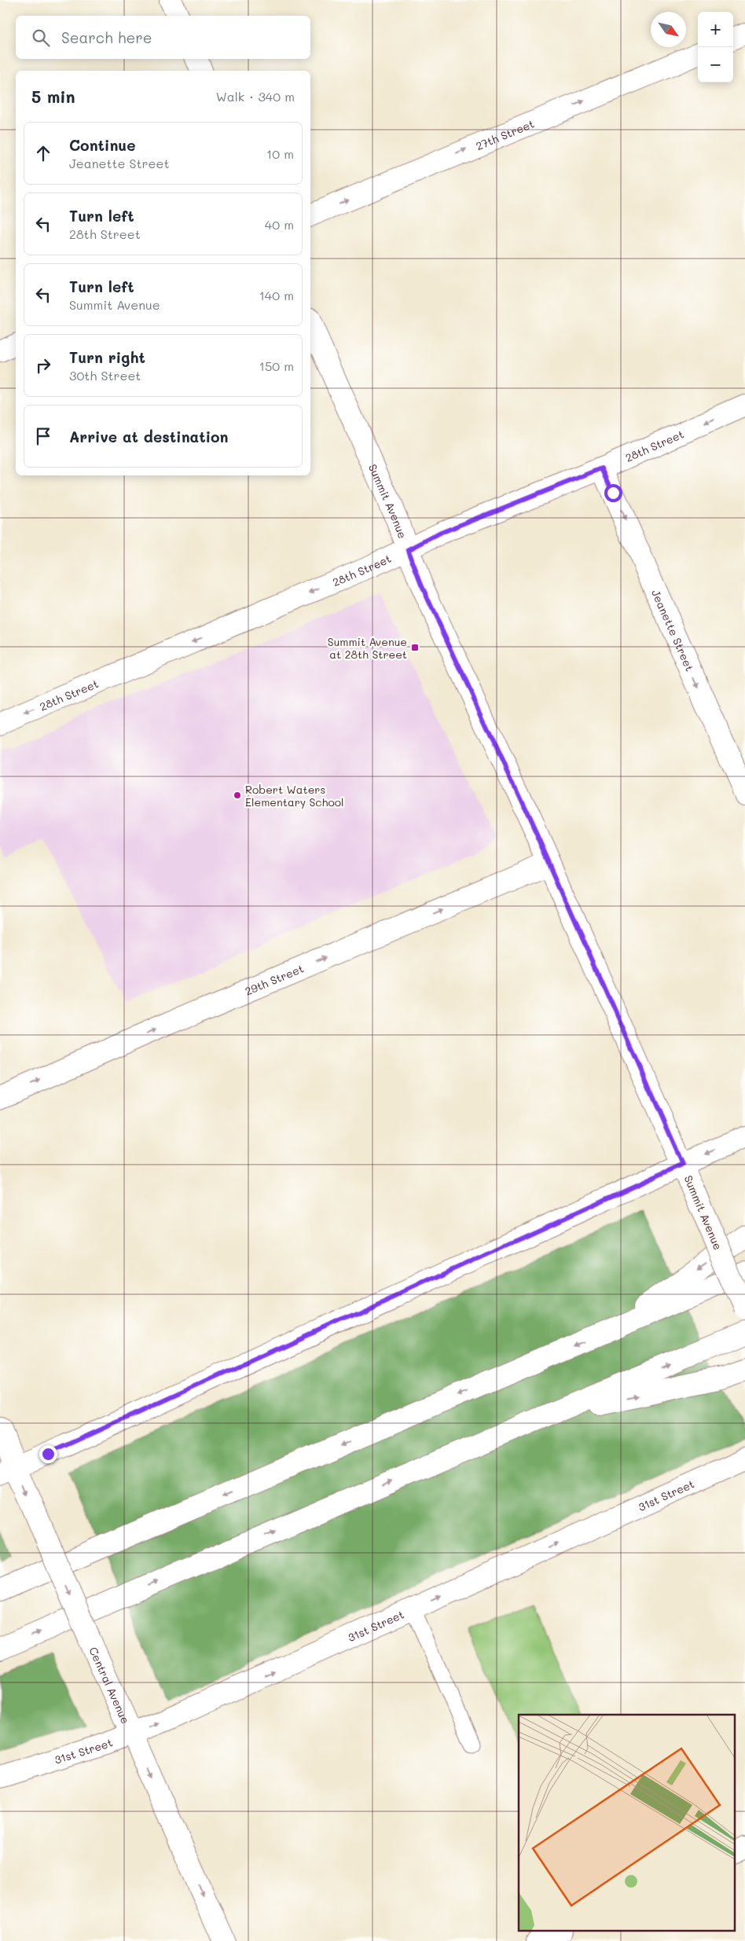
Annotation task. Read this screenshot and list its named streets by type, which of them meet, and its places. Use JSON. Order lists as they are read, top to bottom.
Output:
{
  "streets": {
    "main road": [
      "27th Street",
      "28th Street",
      "Summit Avenue",
      "Jeanette Street",
      "29th Street",
      "31st Street",
      "Central Avenue"
    ]
  },
  "crossings": [
    ["28th Street", "Summit Avenue"],
    ["28th Street", "Jeanette Street"],
    ["Summit Avenue", "29th Street"],
    ["31st Street", "Central Avenue"]
  ],
  "one_way": [
    "27th Street",
    "28th Street",
    "Jeanette Street",
    "29th Street",
    "Central Avenue"
  ],
  "places": {
    "transit": ["Summit Avenue at 28th Street"],
    "other": ["Robert Waters Elementary School"]
  },
  "north": "bottom right",
  "page": {
    "map_buttons": ["+", "−"],
    "search": "Search here",
    "heading": ["5 min", "Walk · 340 m"],
    "list": [
      ["Continue", "Jeanette Street", "10 m"],
      ["Turn left", "28th Street", "40 m"],
      ["Turn left", "Summit Avenue", "140 m"],
      ["Turn right", "30th Street", "150 m"],
      "Arrive at destination"
    ]
  }
}
